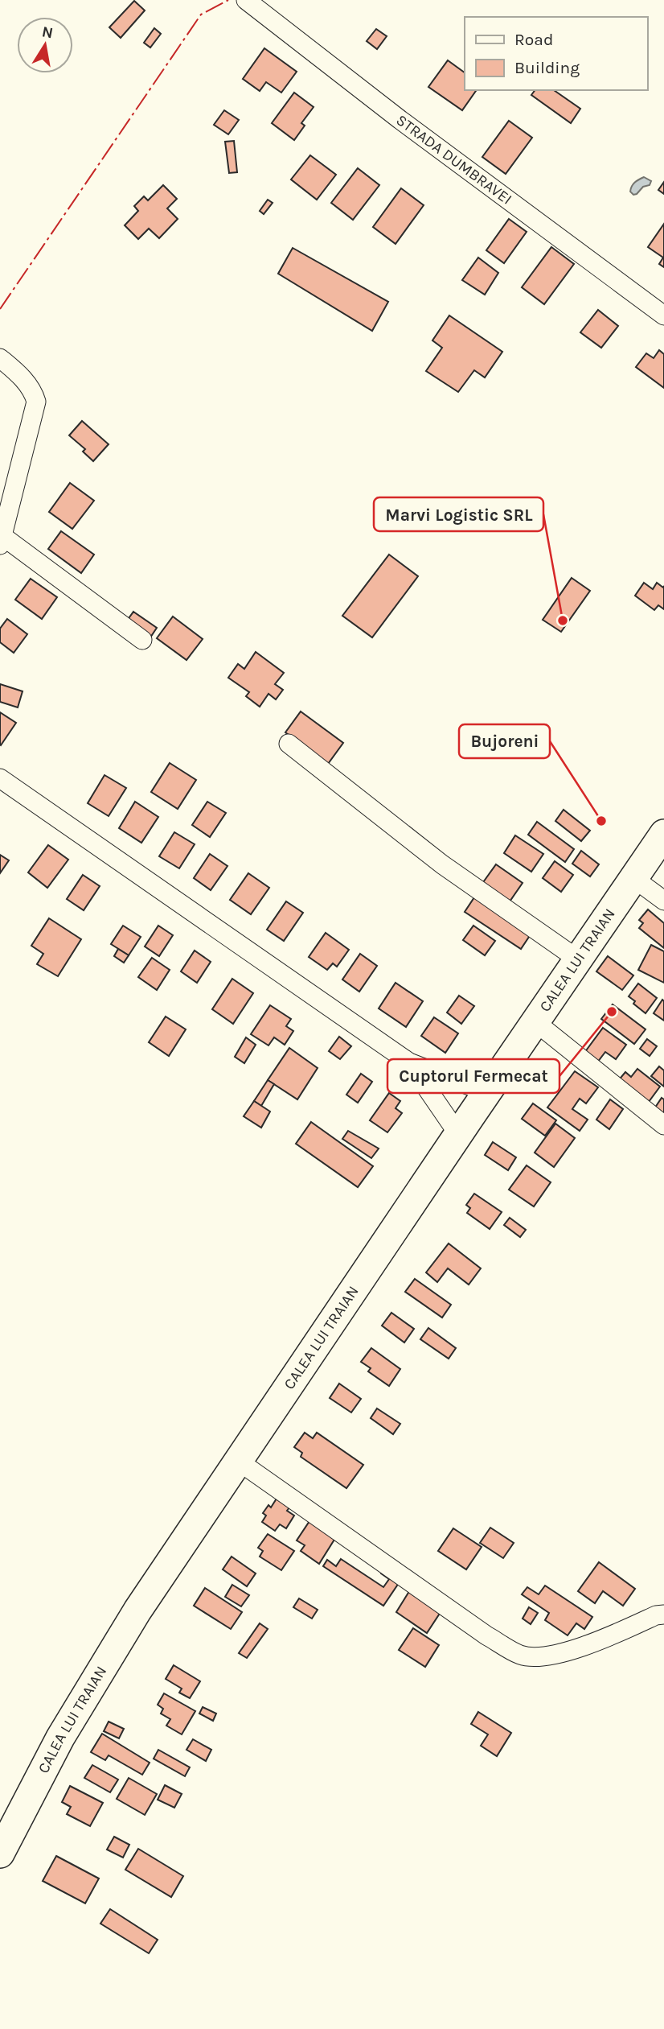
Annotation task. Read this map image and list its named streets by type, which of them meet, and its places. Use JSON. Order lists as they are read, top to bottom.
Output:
{
  "streets": {
    "highway": ["CALEA LUI TRAIAN"],
    "street": ["STRADA DUMBRAVEI"]
  },
  "places": ["Marvi Logistic SRL", "Bujoreni", "Cuptorul Fermecat"],
  "legend": ["Road", "Building"],
  "north": "top"
}
